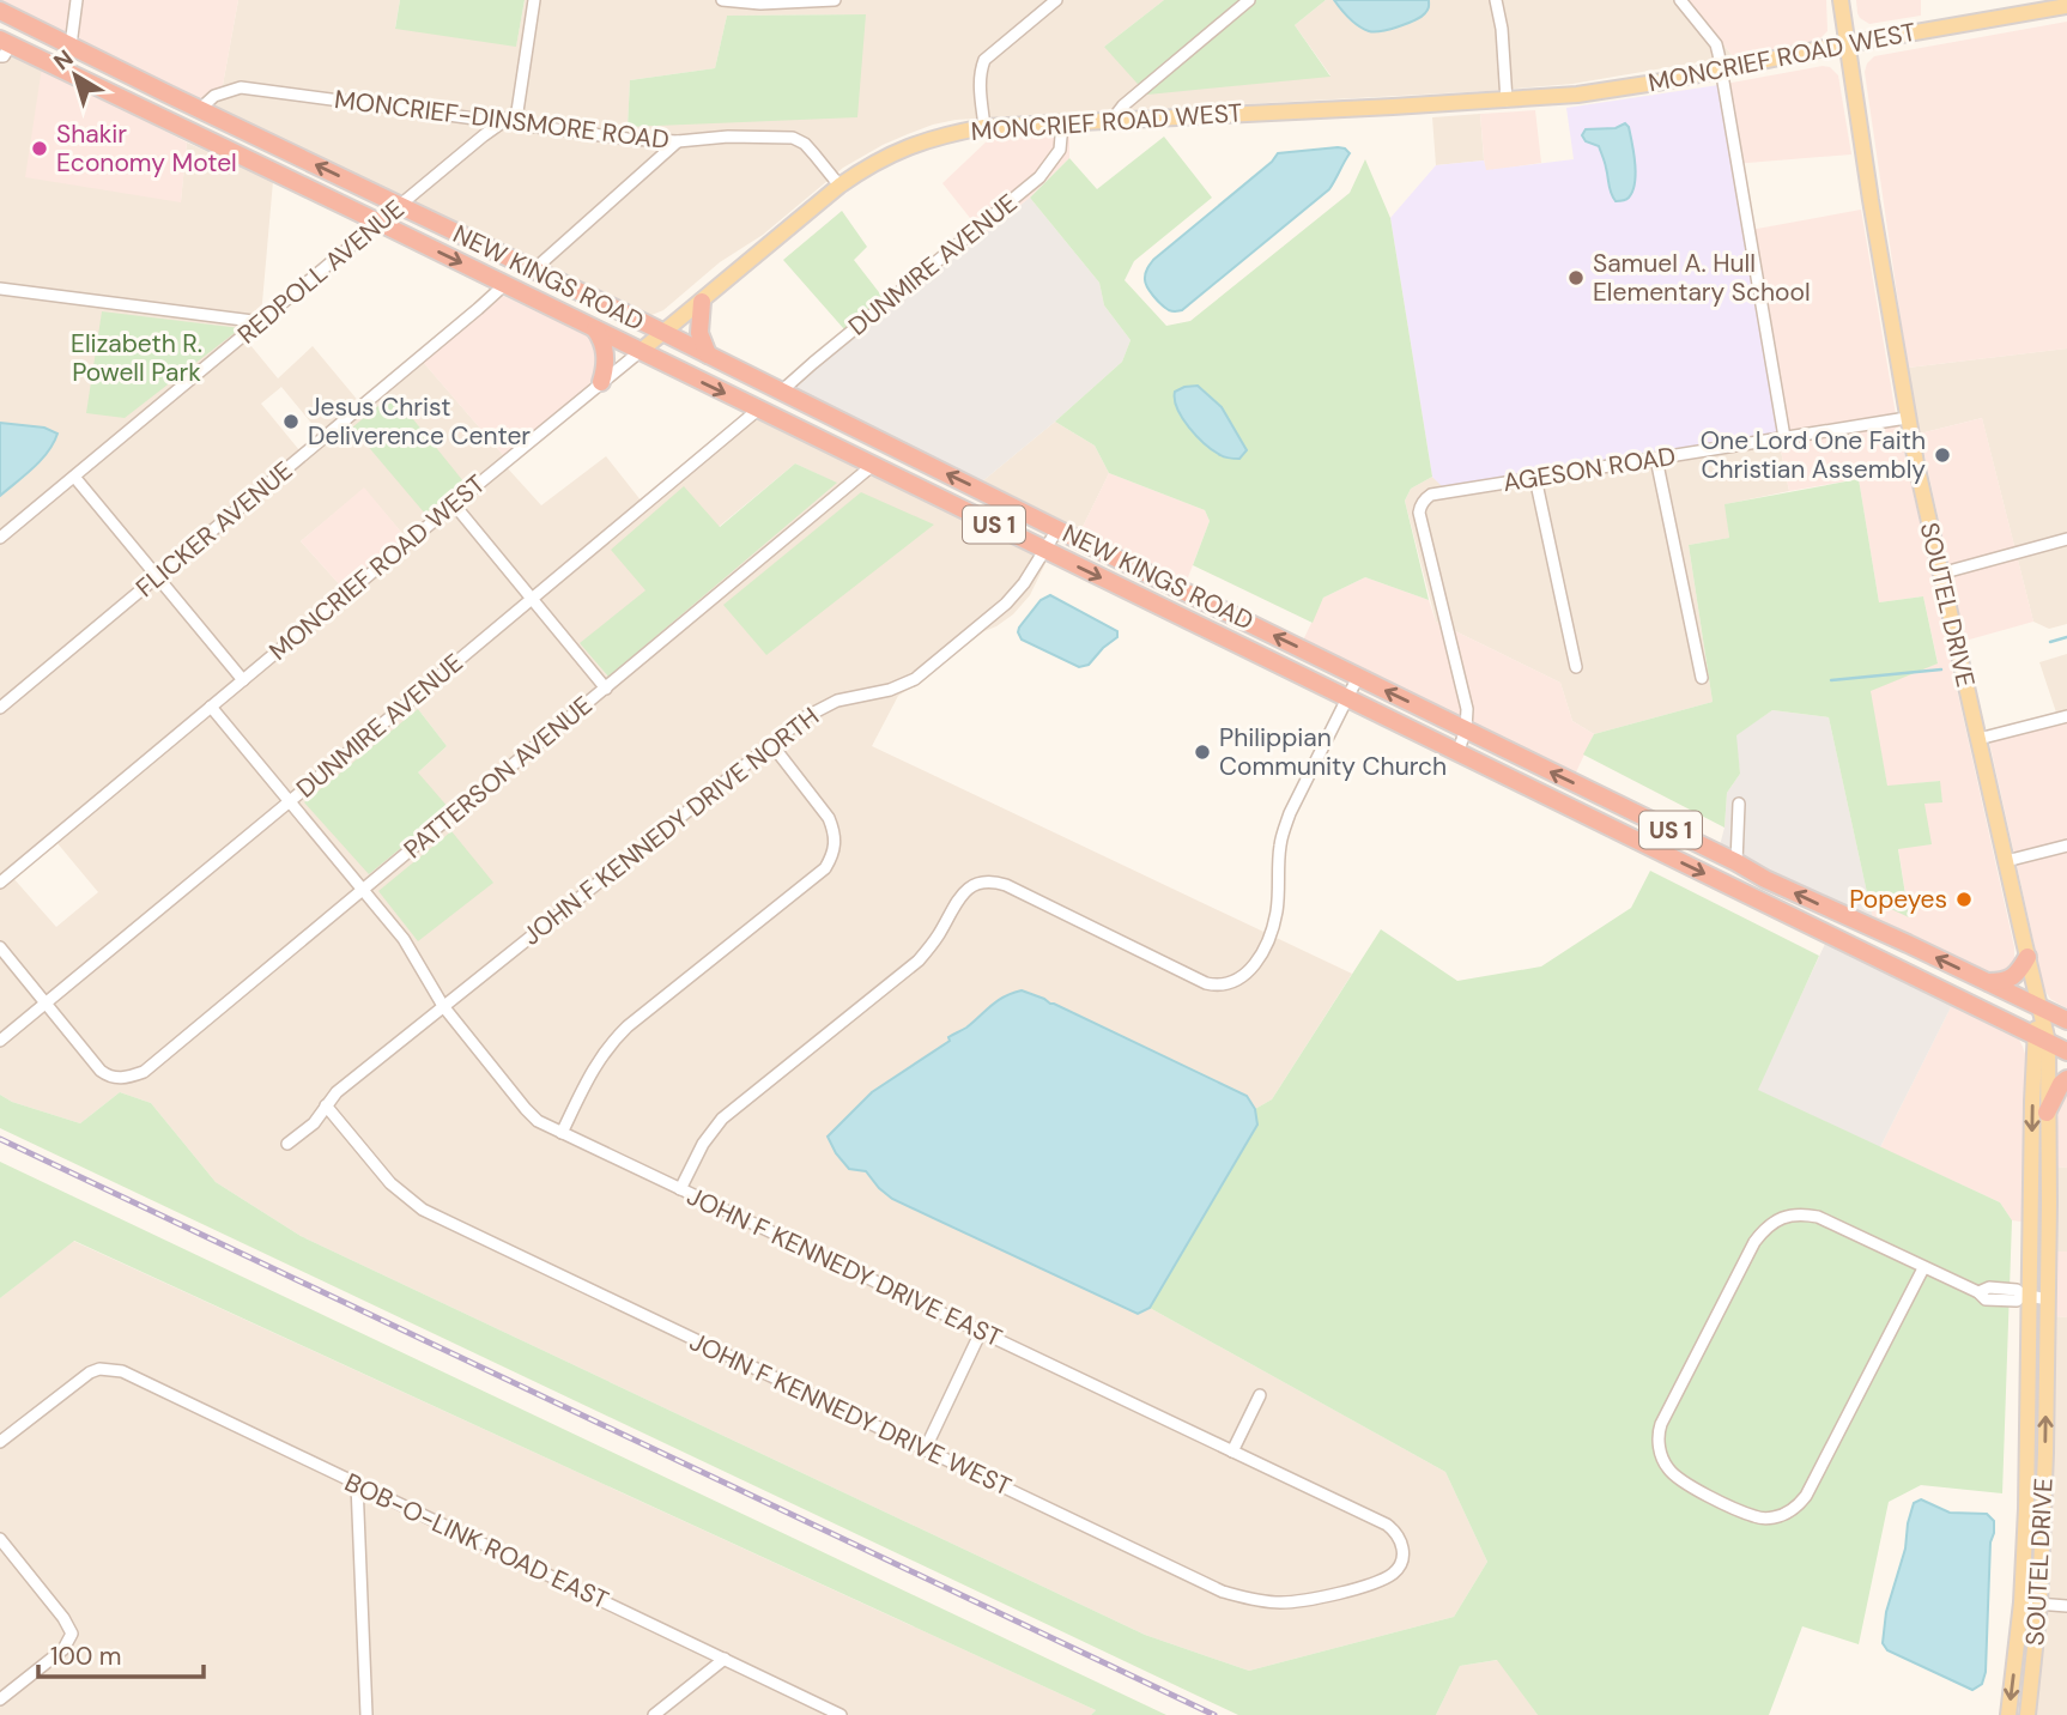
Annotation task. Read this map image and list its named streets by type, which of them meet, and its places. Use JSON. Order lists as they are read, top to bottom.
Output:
{
  "streets": {
    "highway": ["NEW KINGS ROAD", "US 1"],
    "main road": ["MONCRIEF ROAD WEST", "SOUTEL DRIVE"],
    "street": [
      "MONCRIEF-DINSMORE ROAD",
      "DUNMIRE AVENUE",
      "REDPOLL AVENUE",
      "AGESON ROAD",
      "FLICKER AVENUE",
      "PATTERSON AVENUE",
      "JOHN F KENNEDY DRIVE NORTH",
      "JOHN F KENNEDY DRIVE EAST",
      "JOHN F KENNEDY DRIVE WEST",
      "BOB-O-LINK ROAD EAST"
    ]
  },
  "crossings": [
    ["MONCRIEF ROAD WEST", "MONCRIEF-DINSMORE ROAD"],
    ["MONCRIEF ROAD WEST", "DUNMIRE AVENUE"],
    ["MONCRIEF ROAD WEST", "NEW KINGS ROAD"],
    ["MONCRIEF ROAD WEST", "SOUTEL DRIVE"],
    ["MONCRIEF ROAD WEST", "JOHN F KENNEDY DRIVE EAST"],
    ["MONCRIEF-DINSMORE ROAD", "REDPOLL AVENUE"],
    ["MONCRIEF-DINSMORE ROAD", "NEW KINGS ROAD"],
    ["DUNMIRE AVENUE", "NEW KINGS ROAD"],
    ["DUNMIRE AVENUE", "PATTERSON AVENUE"],
    ["DUNMIRE AVENUE", "JOHN F KENNEDY DRIVE EAST"],
    ["REDPOLL AVENUE", "NEW KINGS ROAD"],
    ["NEW KINGS ROAD", "AGESON ROAD"],
    ["NEW KINGS ROAD", "FLICKER AVENUE"],
    ["NEW KINGS ROAD", "SOUTEL DRIVE"],
    ["NEW KINGS ROAD", "PATTERSON AVENUE"],
    ["NEW KINGS ROAD", "JOHN F KENNEDY DRIVE NORTH"],
    ["AGESON ROAD", "SOUTEL DRIVE"],
    ["PATTERSON AVENUE", "JOHN F KENNEDY DRIVE EAST"],
    ["JOHN F KENNEDY DRIVE NORTH", "JOHN F KENNEDY DRIVE EAST"],
    ["JOHN F KENNEDY DRIVE NORTH", "JOHN F KENNEDY DRIVE WEST"],
    ["JOHN F KENNEDY DRIVE EAST", "JOHN F KENNEDY DRIVE WEST"]
  ],
  "parks": ["Elizabeth R. Powell Park"],
  "places": [
    "Shakir Economy Motel",
    "Samuel A. Hull Elementary School",
    "Jesus Christ Deliverence Center",
    "One Lord One Faith Christian Assembly",
    "Philippian Community Church",
    "Popeyes"
  ],
  "scale_bar": "100 m",
  "north": "top left"
}
